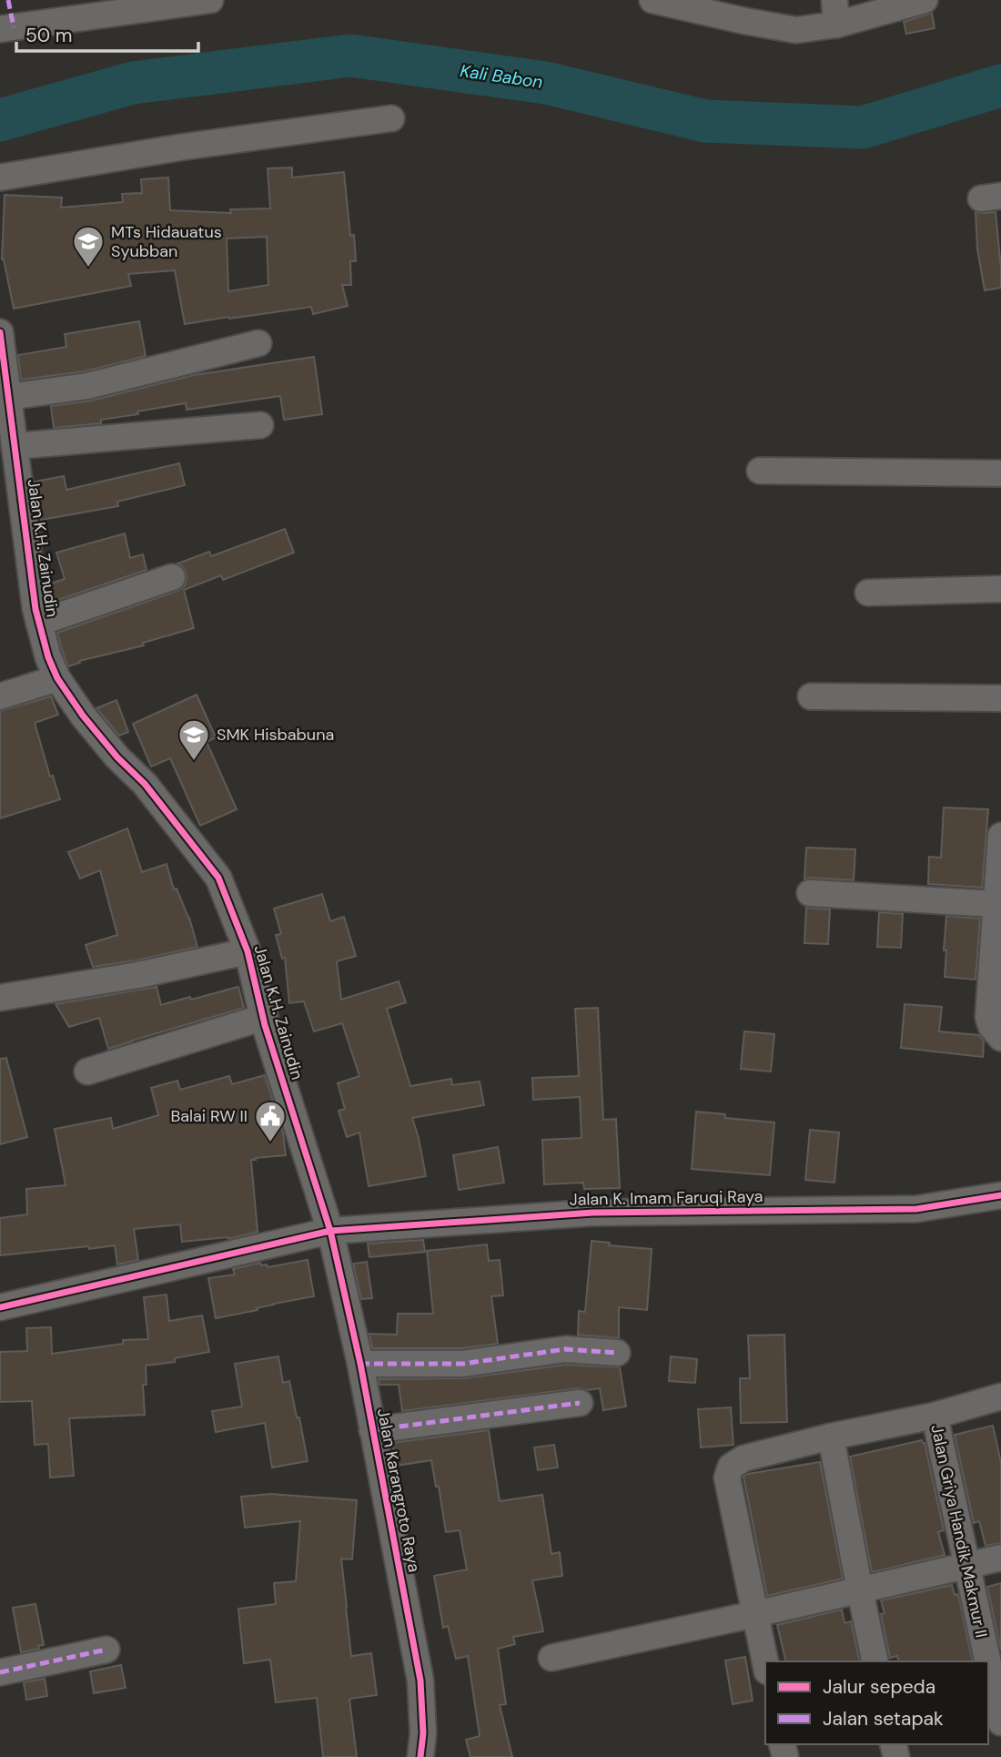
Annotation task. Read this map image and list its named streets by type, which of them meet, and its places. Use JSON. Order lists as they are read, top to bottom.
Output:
{
  "streets": {
    "street": [
      "Jalan K.H. Zainudin",
      "Jalan K. Imam Faruqi Raya",
      "Jalan Karangroto Raya",
      "Jalan Griya Handik Makmur II"
    ]
  },
  "crossings": [
    ["Jalan K.H. Zainudin", "Jalan K. Imam Faruqi Raya"],
    ["Jalan K.H. Zainudin", "Jalan Karangroto Raya"],
    ["Jalan K. Imam Faruqi Raya", "Jalan Karangroto Raya"]
  ],
  "water": ["Kali Babon"],
  "places": {
    "school or university": ["MTs Hidauatus Syubban", "SMK Hisbabuna"],
    "public building": ["Balai RW II"]
  },
  "legend": ["Jalur sepeda", "Jalan setapak"],
  "scale_bar": "50 m"
}
